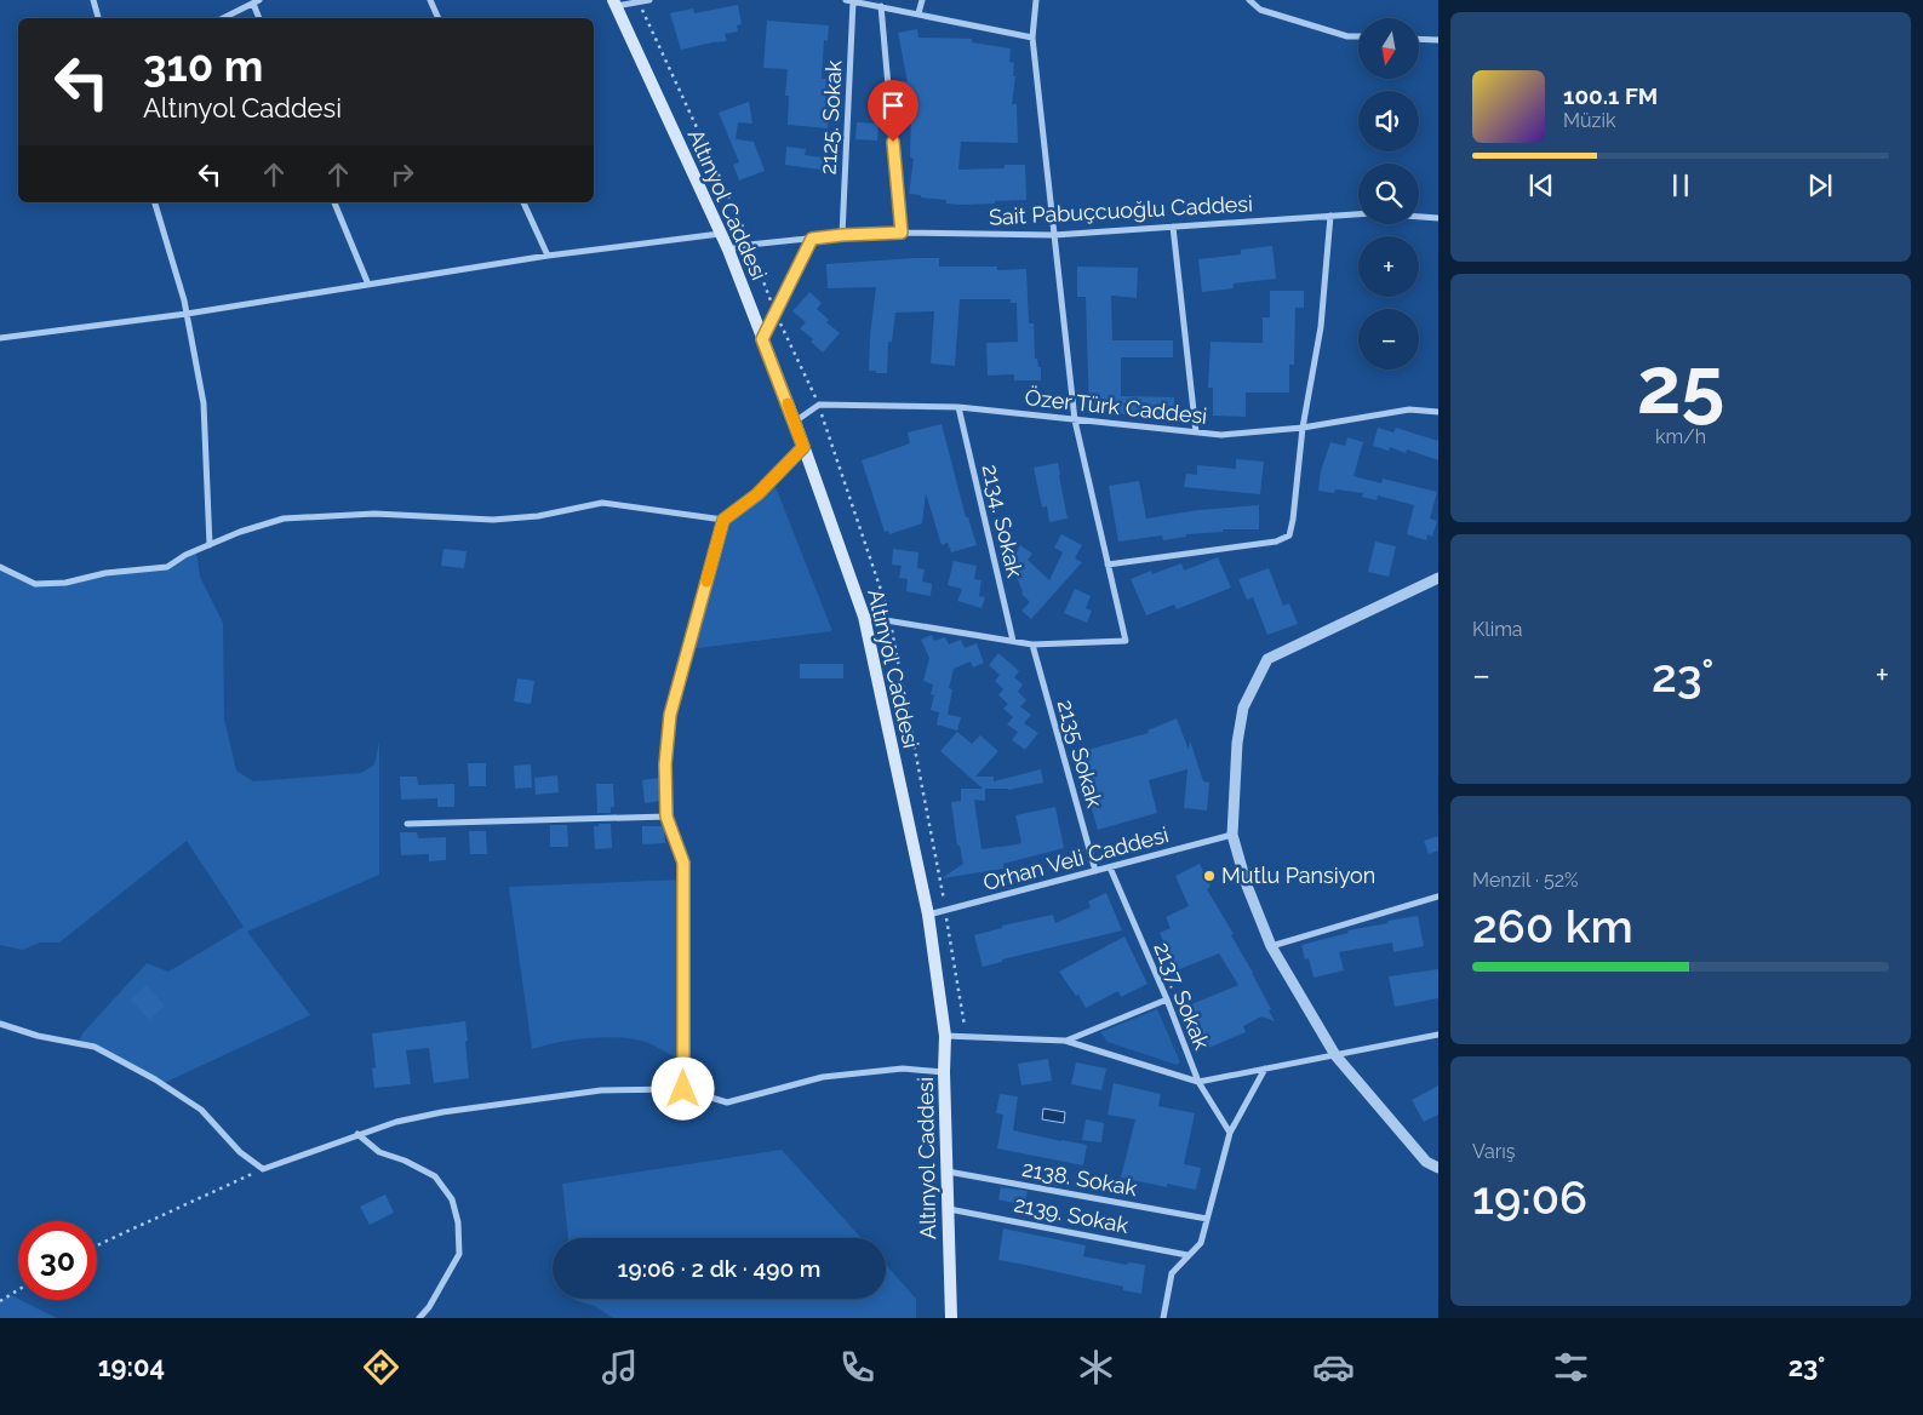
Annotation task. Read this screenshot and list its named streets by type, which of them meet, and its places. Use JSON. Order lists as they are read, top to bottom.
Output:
{
  "streets": {
    "main road": ["Altınyol Caddesi"],
    "street": [
      "2125. Sokak",
      "Sait Pabuçcuoğlu Caddesi",
      "Özer Türk Caddesi",
      "2134. Sokak",
      "2135 Sokak",
      "Orhan Veli Caddesi",
      "2137. Sokak",
      "2138. Sokak",
      "2139. Sokak"
    ]
  },
  "crossings": [
    ["2125. Sokak", "Sait Pabuçcuoğlu Caddesi"],
    ["Altınyol Caddesi", "Sait Pabuçcuoğlu Caddesi"],
    ["Altınyol Caddesi", "Özer Türk Caddesi"],
    ["Altınyol Caddesi", "Orhan Veli Caddesi"],
    ["Altınyol Caddesi", "2138. Sokak"],
    ["Altınyol Caddesi", "2139. Sokak"],
    ["Özer Türk Caddesi", "2134. Sokak"],
    ["2135 Sokak", "Orhan Veli Caddesi"],
    ["Orhan Veli Caddesi", "2137. Sokak"]
  ],
  "places": ["Mutlu Pansiyon"],
  "north": "bottom",
  "page": {
    "map_buttons": ["+", "−"],
    "turn": ["310 m", "Altınyol Caddesi"],
    "song": ["100.1 FM", "Müzik"],
    "tile": [
      ["25", "km/h"],
      "Klima",
      ["Menzil · 52%", "260 km"],
      ["Varış", "19:06"]
    ],
    "heat": ["−", "23°", "+"],
    "limit": "30",
    "trip": "19:06 · 2 dk · 490 m",
    "tabs": ["19:04", "23°"]
  }
}
